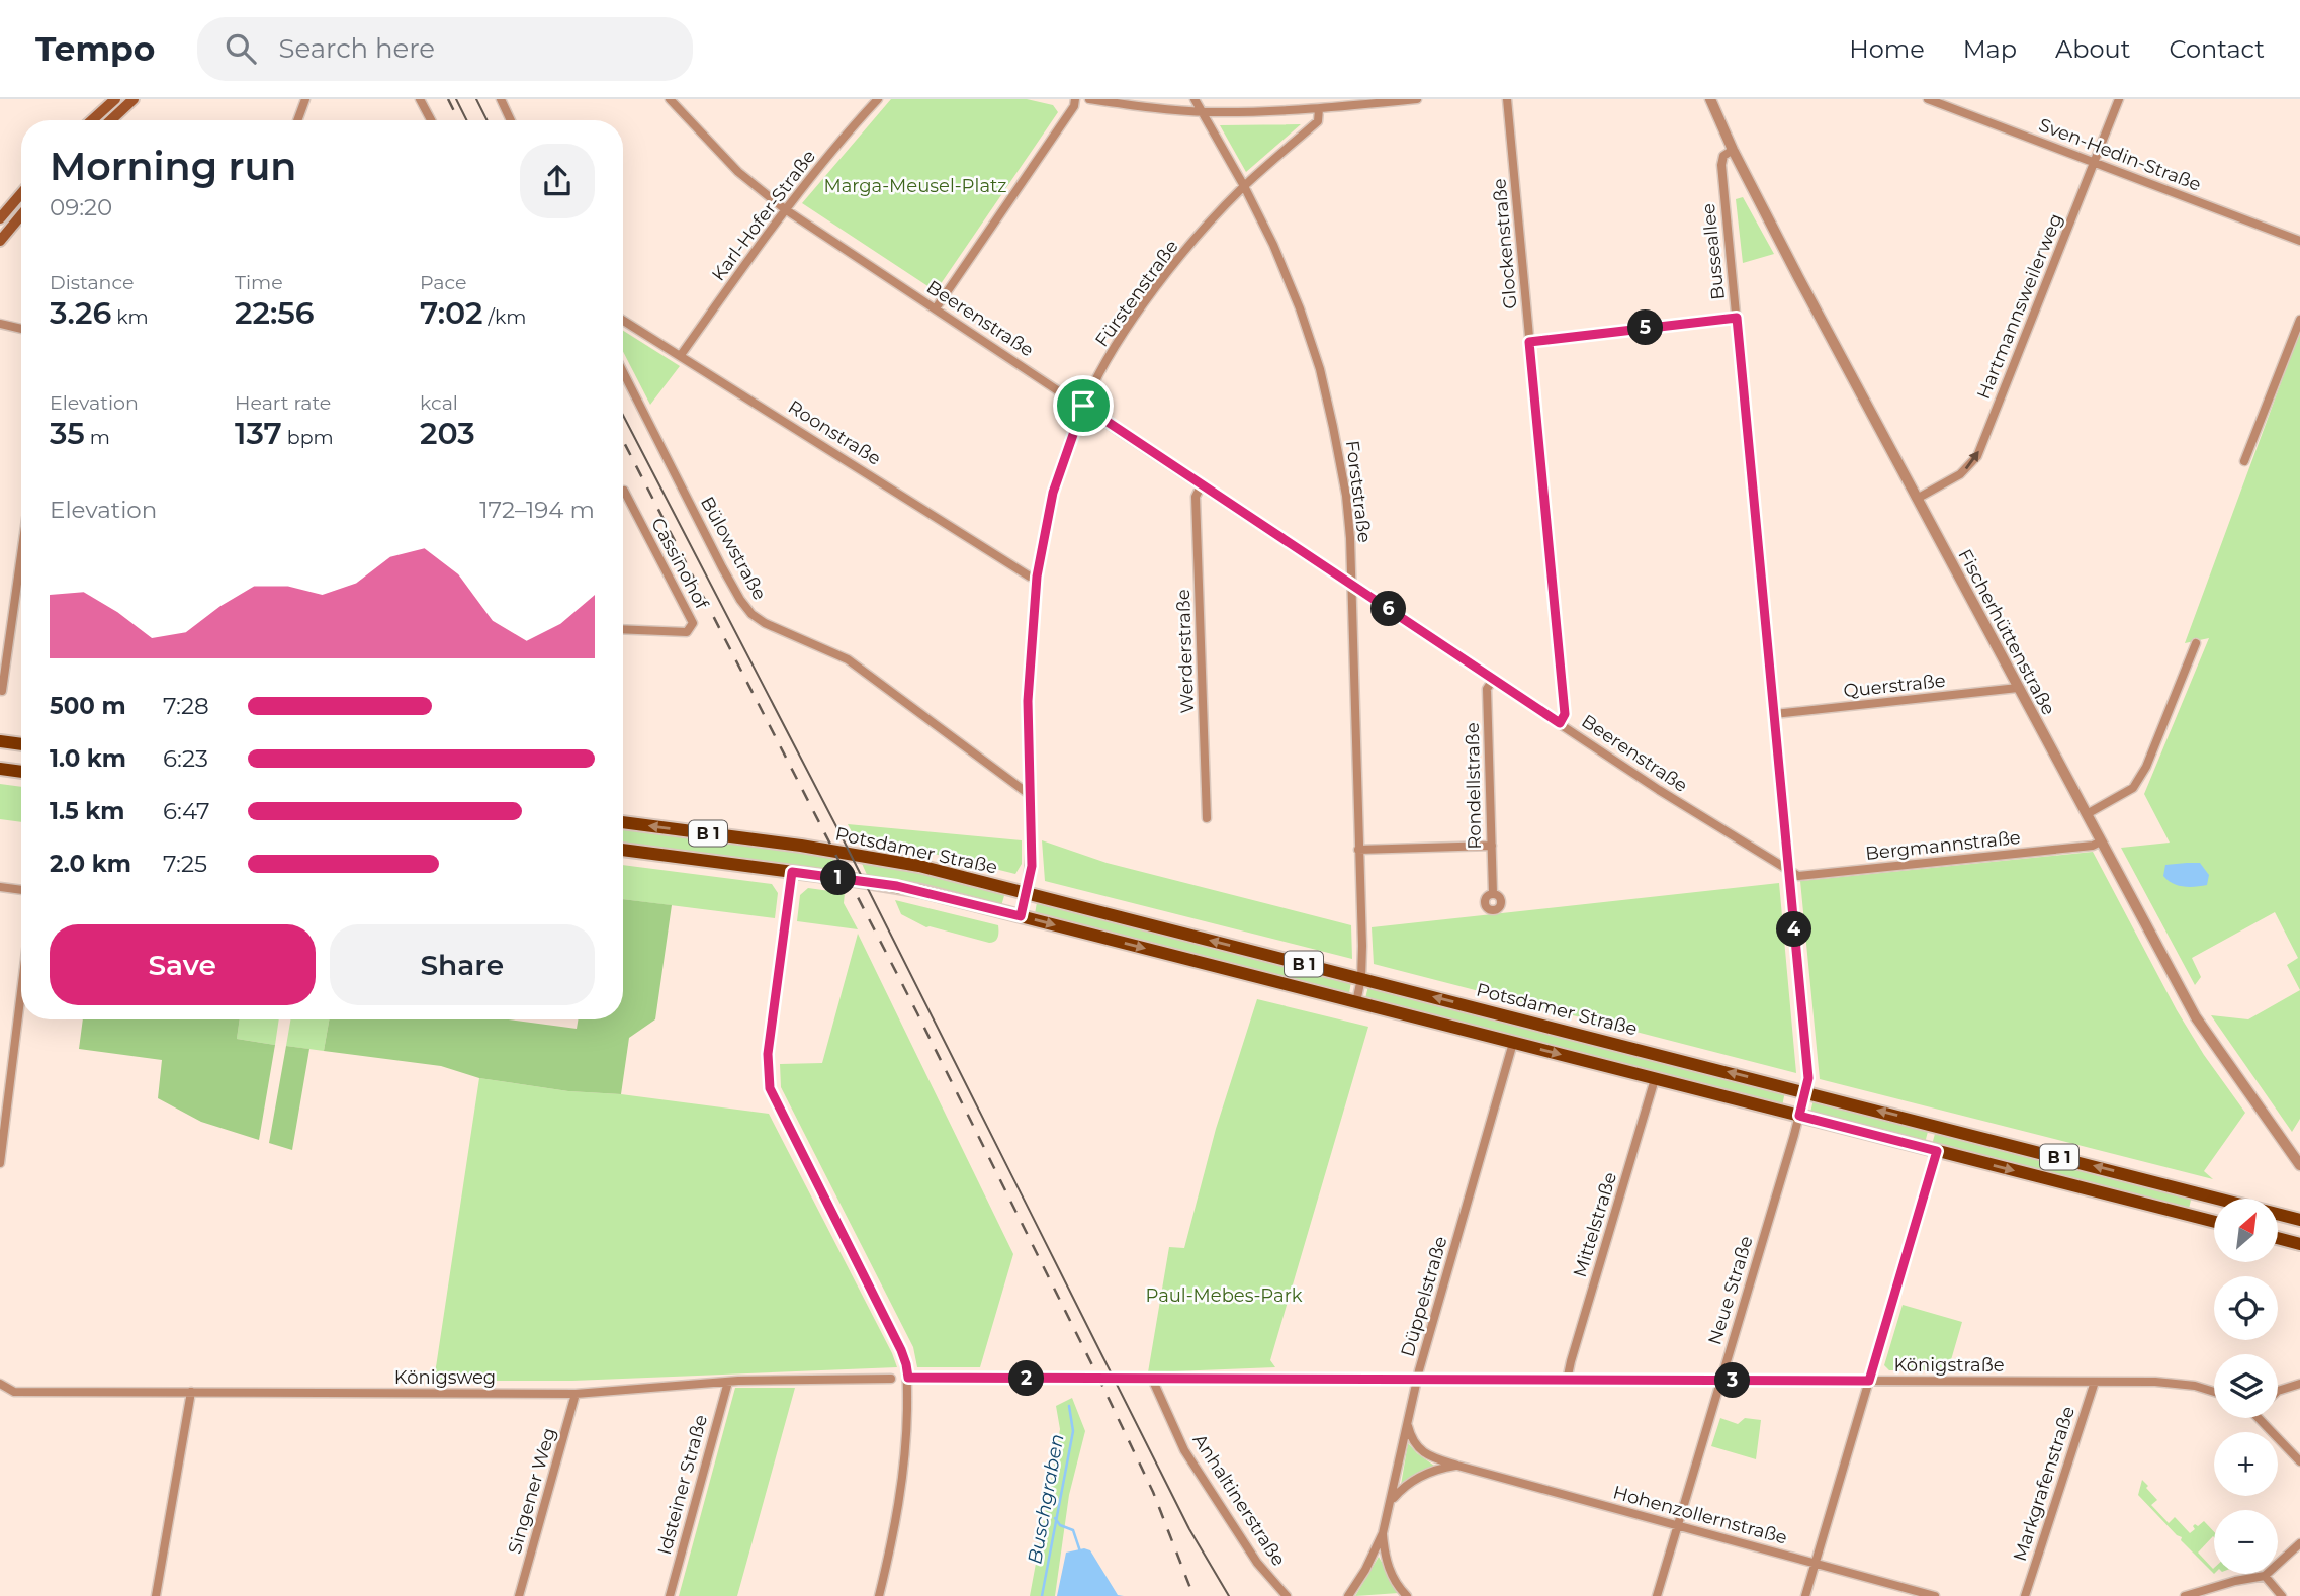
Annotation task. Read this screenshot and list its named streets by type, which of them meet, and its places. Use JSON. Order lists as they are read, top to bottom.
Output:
{
  "streets": {
    "main road": ["B 1", "Potsdamer Straße"],
    "street": [
      "Sven-Hedin-Straße",
      "Karl-Hofer-Straße",
      "Glockenstraße",
      "Busseallee",
      "Fürstenstraße",
      "Hartmannsweilerweg",
      "Beerenstraße",
      "Roonstraße",
      "Forststraße",
      "Bülowstraße",
      "Cassinohof",
      "Fischerhüttenstraße",
      "Werderstraße",
      "Querstraße",
      "Rondellstraße",
      "Bergmannstraße",
      "Mittelstraße",
      "Neue Straße",
      "Düppelstraße",
      "Königstraße",
      "Königsweg",
      "Markgrafenstraße",
      "Idsteiner Straße",
      "Singener Weg",
      "Anhaltinerstraße",
      "Hohenzollernstraße"
    ]
  },
  "crossings": [
    ["Sven-Hedin-Straße", "Hartmannsweilerweg"],
    ["Karl-Hofer-Straße", "Beerenstraße"],
    ["Karl-Hofer-Straße", "Roonstraße"],
    ["Glockenstraße", "Beerenstraße"],
    ["Busseallee", "Beerenstraße"],
    ["Busseallee", "Fischerhüttenstraße"],
    ["Busseallee", "Querstraße"],
    ["Busseallee", "B 1"],
    ["Busseallee", "Bergmannstraße"],
    ["Busseallee", "Potsdamer Straße"],
    ["Busseallee", "Neue Straße"],
    ["Fürstenstraße", "Beerenstraße"],
    ["Fürstenstraße", "Roonstraße"],
    ["Fürstenstraße", "Forststraße"],
    ["Fürstenstraße", "Bülowstraße"],
    ["Fürstenstraße", "B 1"],
    ["Fürstenstraße", "Potsdamer Straße"],
    ["Hartmannsweilerweg", "Fischerhüttenstraße"],
    ["Beerenstraße", "Forststraße"],
    ["Beerenstraße", "Werderstraße"],
    ["Beerenstraße", "Rondellstraße"],
    ["Beerenstraße", "Bergmannstraße"],
    ["Forststraße", "B 1"],
    ["Forststraße", "Potsdamer Straße"],
    ["Fischerhüttenstraße", "Querstraße"],
    ["Fischerhüttenstraße", "Bergmannstraße"],
    ["B 1", "Mittelstraße"],
    ["B 1", "Neue Straße"],
    ["B 1", "Düppelstraße"],
    ["Mittelstraße", "Königstraße"],
    ["Neue Straße", "Königstraße"],
    ["Neue Straße", "Hohenzollernstraße"],
    ["Düppelstraße", "Königstraße"],
    ["Düppelstraße", "Hohenzollernstraße"],
    ["Königstraße", "Markgrafenstraße"],
    ["Königstraße", "Anhaltinerstraße"],
    ["Königsweg", "Idsteiner Straße"],
    ["Königsweg", "Singener Weg"]
  ],
  "one_way": ["Hartmannsweilerweg"],
  "water": ["Buschgraben"],
  "parks": ["Marga-Meusel-Platz", "Paul-Mebes-Park"],
  "north": "top right",
  "page": {
    "header": "Tempo",
    "search": "Search here",
    "nav": [
      "Home",
      "Map",
      "About",
      "Contact"
    ],
    "heading": ["Morning run", "09:20"],
    "stats": [
      ["Distance", "3.26 km"],
      ["Time", "22:56"],
      ["Pace", "7:02 /km"],
      ["Elevation", "35 m"],
      ["Heart rate", "137 bpm"],
      ["kcal", "203"]
    ],
    "pins": [
      "5",
      "6",
      "1",
      "4",
      "2",
      "3"
    ],
    "chart": ["Elevation", "172–194 m"],
    "list": [
      {
        "name": "500 m",
        "note": "7:28"
      },
      {
        "name": "1.0 km",
        "note": "6:23"
      },
      {
        "name": "1.5 km",
        "note": "6:47"
      },
      {
        "name": "2.0 km",
        "note": "7:25"
      }
    ],
    "buttons": ["Save", "Share"],
    "map_buttons": ["+", "−"]
  }
}
